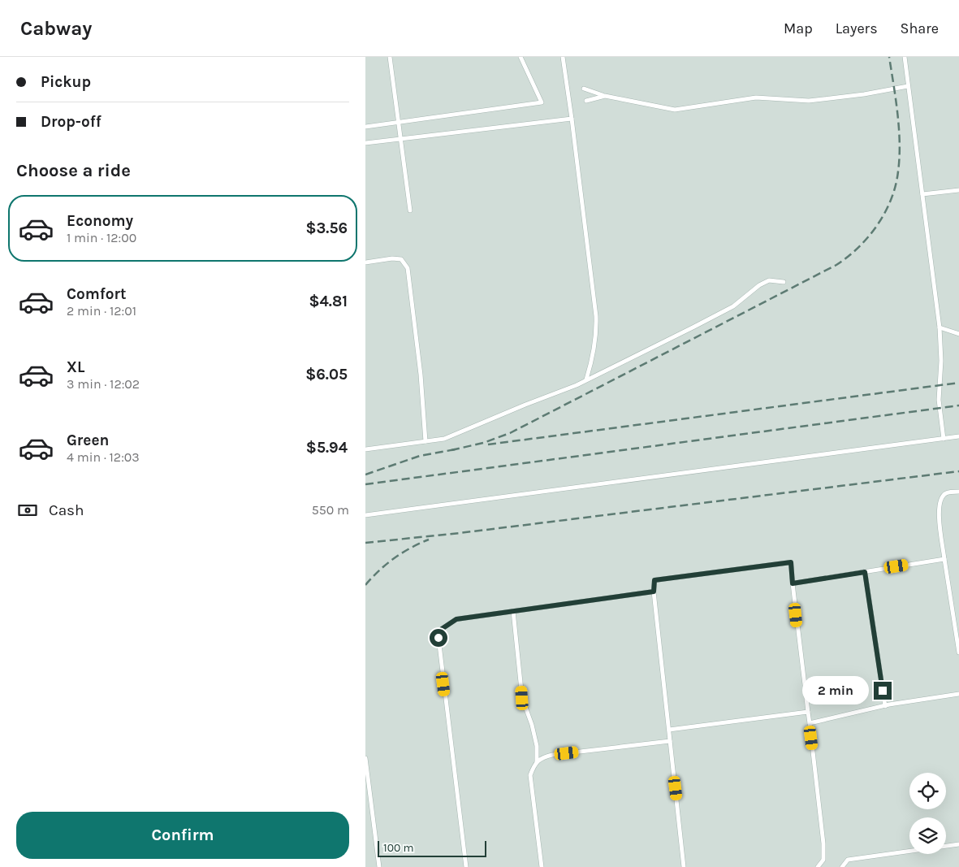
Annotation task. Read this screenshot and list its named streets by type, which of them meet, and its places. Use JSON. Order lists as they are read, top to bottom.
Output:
{
  "scale_bar": "100 m",
  "page": {
    "header": "Cabway",
    "nav": ["Map", "Layers", "Share"],
    "banner": ["Pickup", "Drop-off"],
    "heading": "Choose a ride",
    "list": [
      {
        "name": "Economy",
        "note": "1 min · 12:00",
        "value": "$3.56"
      },
      {
        "name": "Comfort",
        "note": "2 min · 12:01",
        "value": "$4.81"
      },
      {
        "name": "XL",
        "note": "3 min · 12:02",
        "value": "$6.05"
      },
      {
        "name": "Green",
        "note": "4 min · 12:03",
        "value": "$5.94"
      }
    ],
    "pay": ["Cash", "550 m"],
    "bubble": "2 min",
    "buttons": "Confirm",
    "scale": "100 m"
  }
}
